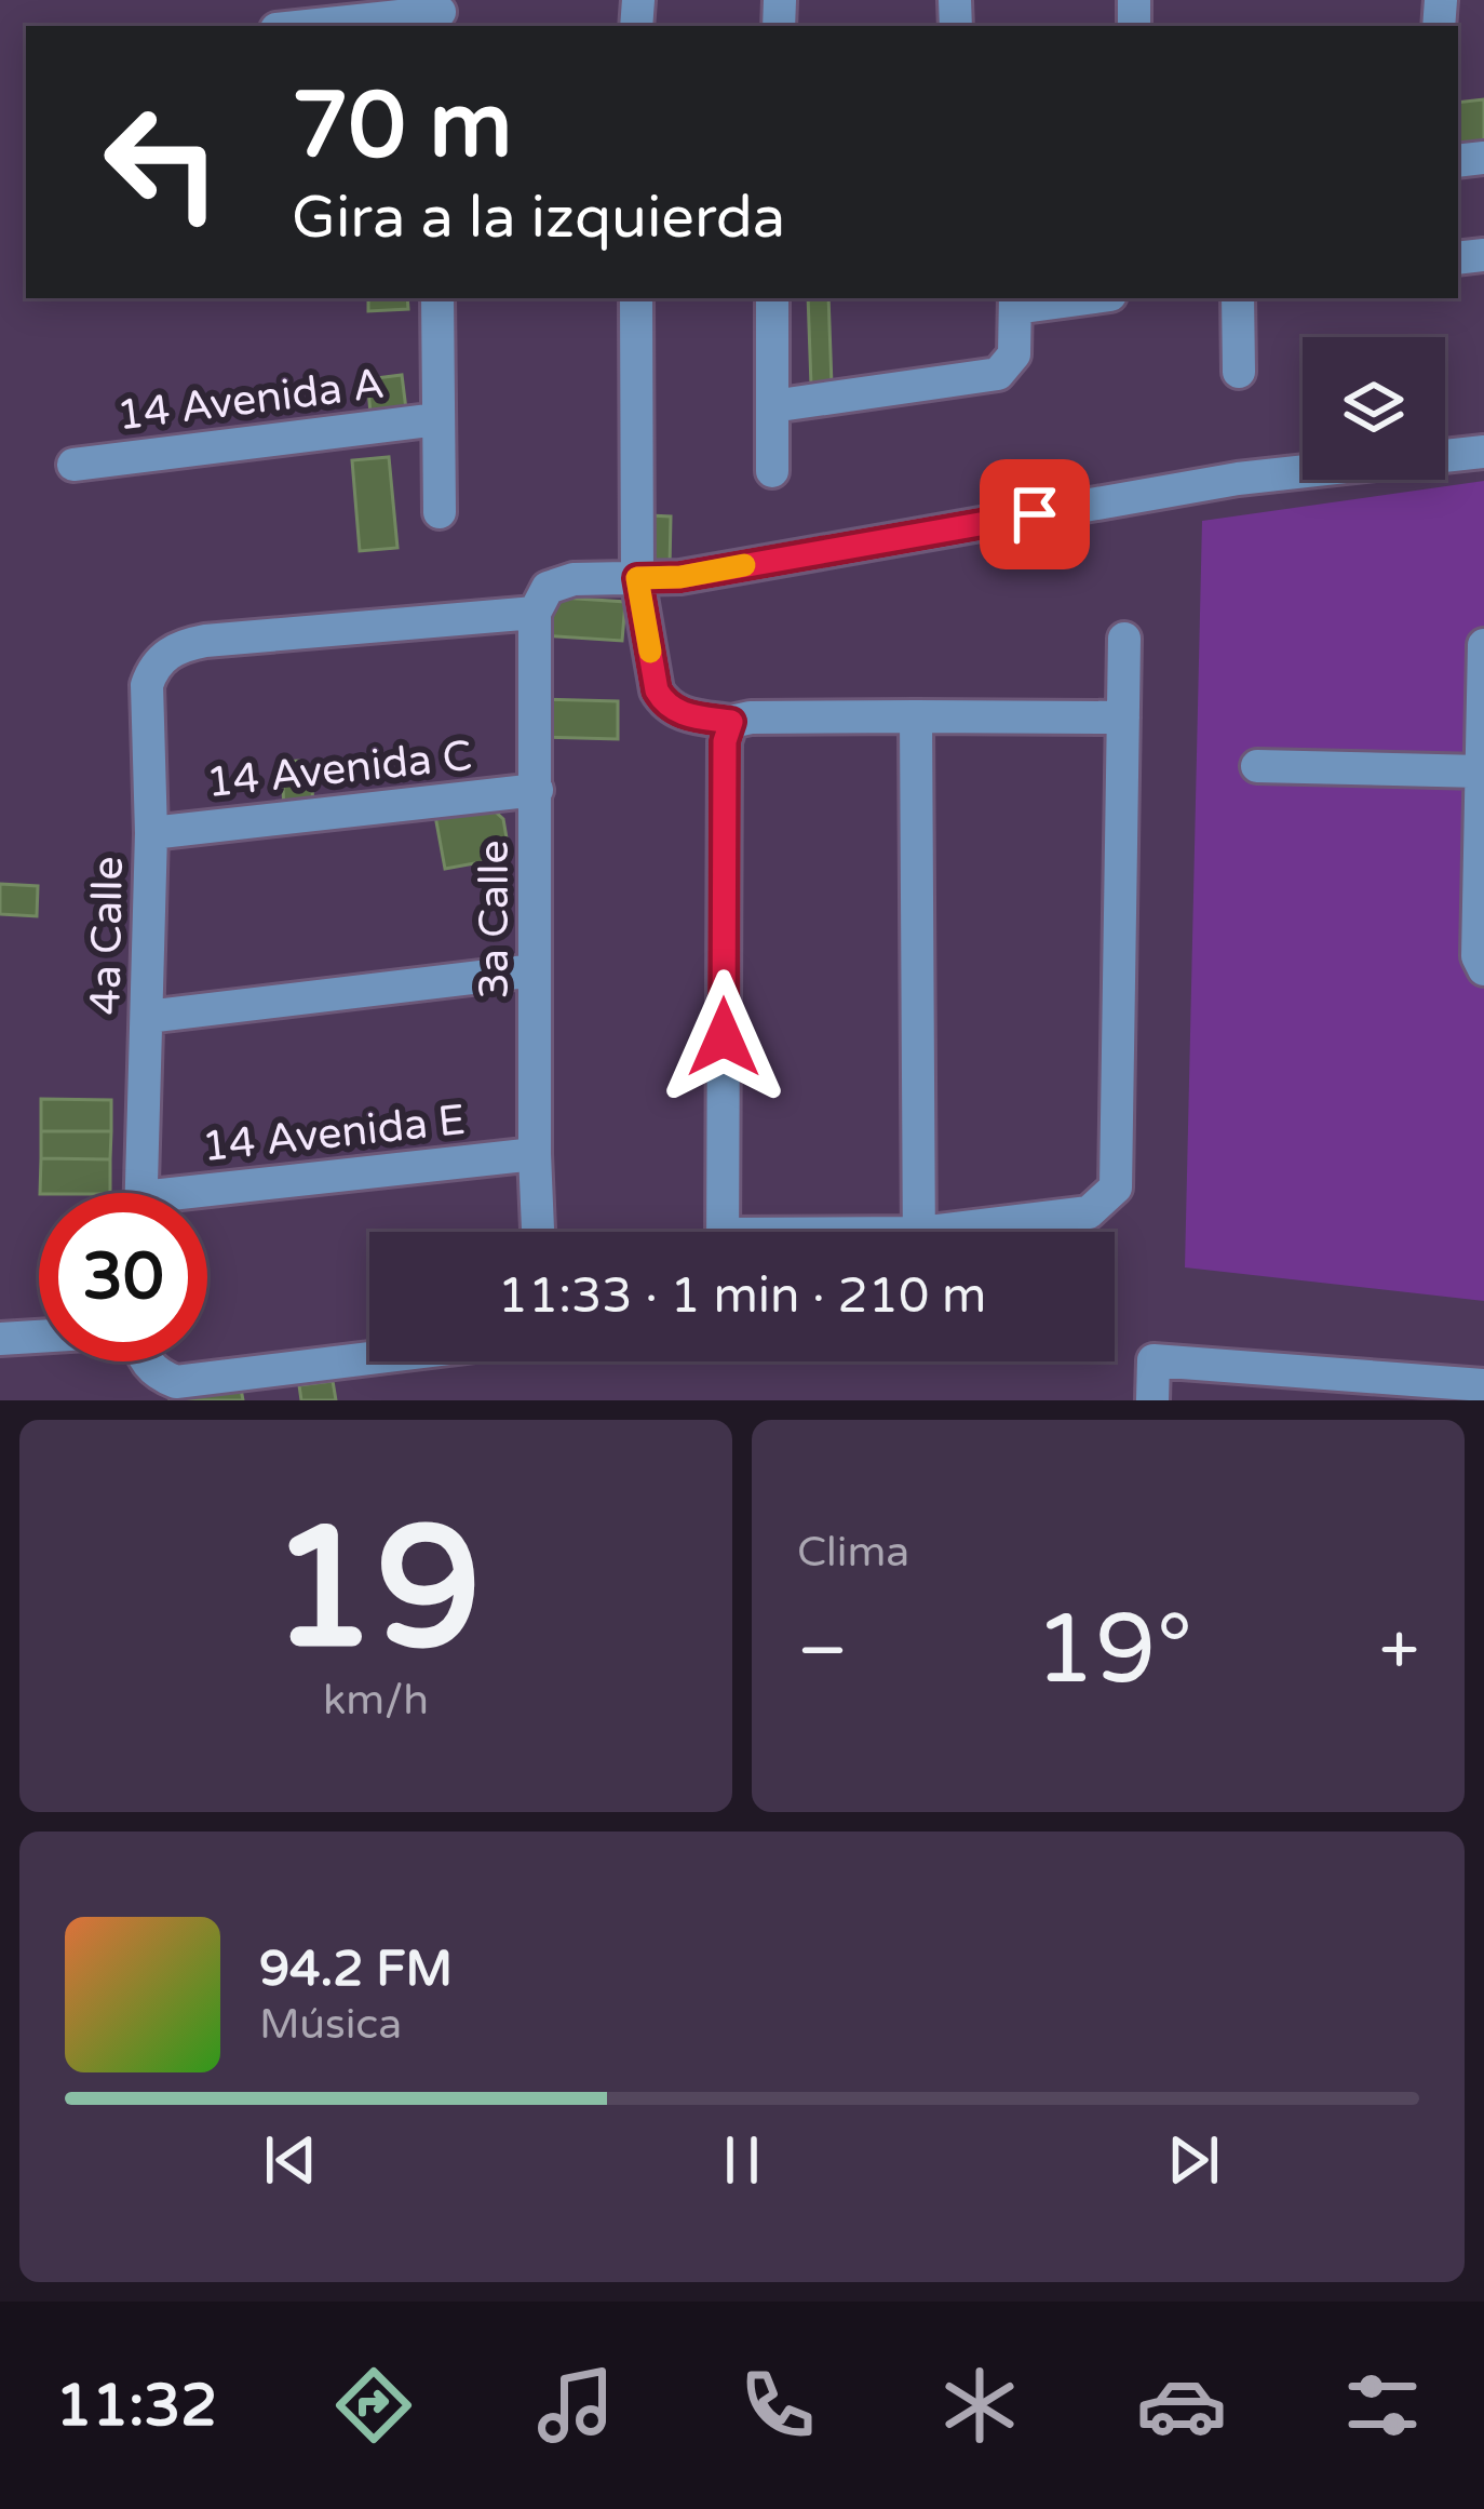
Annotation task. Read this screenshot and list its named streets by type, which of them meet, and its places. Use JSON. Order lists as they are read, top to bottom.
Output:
{
  "streets": {
    "street": [
      "14 Avenida A",
      "14 Avenida C",
      "3a Calle",
      "4a Calle",
      "14 Avenida E"
    ]
  },
  "crossings": [
    ["14 Avenida C", "3a Calle"],
    ["14 Avenida C", "4a Calle"],
    ["3a Calle", "4a Calle"],
    ["3a Calle", "14 Avenida E"]
  ],
  "page": {
    "turn": ["70 m", "Gira a la izquierda"],
    "limit": "30",
    "trip": "11:33 · 1 min · 210 m",
    "tile": [
      ["19", "km/h"],
      "Clima"
    ],
    "heat": ["−", "19°", "+"],
    "song": ["94.2 FM", "Música"],
    "tabs": "11:32"
  }
}
